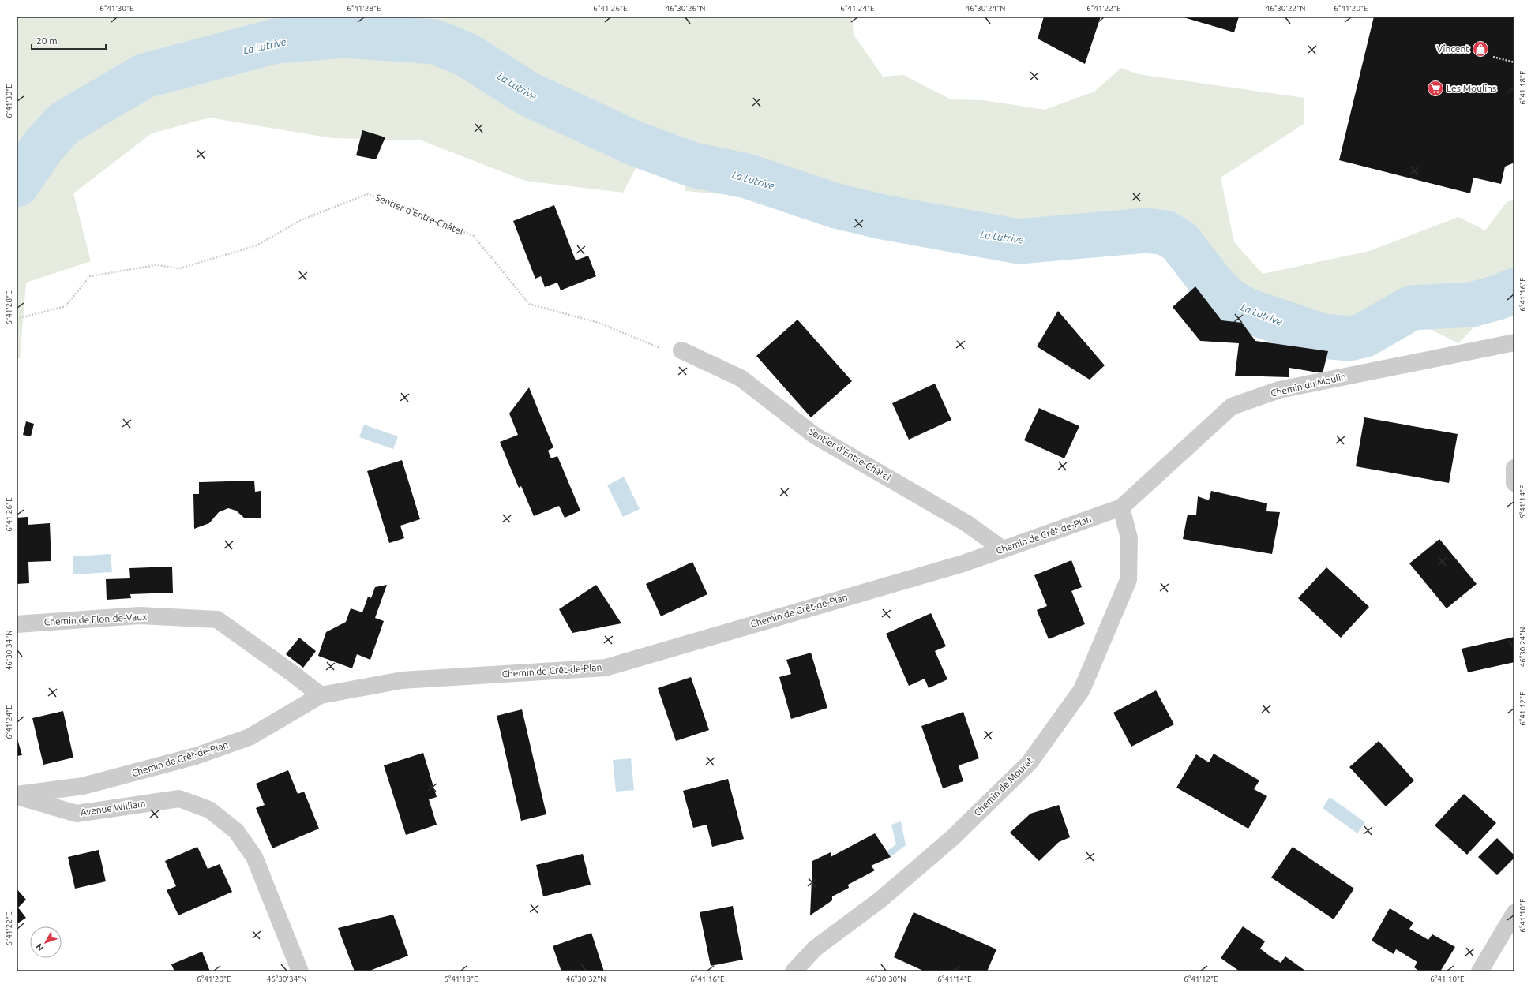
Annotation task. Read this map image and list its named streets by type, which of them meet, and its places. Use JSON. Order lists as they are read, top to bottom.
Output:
{
  "streets": {
    "street": [
      "Sentier d'Entre-Châtel",
      "Chemin du Moulin",
      "Chemin de Crêt-de-Plan",
      "Chemin de Flon-de-Vaux",
      "Chemin de Mourat",
      "Avenue William"
    ]
  },
  "crossings": [
    ["Sentier d'Entre-Châtel", "Chemin de Crêt-de-Plan"],
    ["Chemin du Moulin", "Chemin de Crêt-de-Plan"],
    ["Chemin du Moulin", "Chemin de Mourat"],
    ["Chemin de Crêt-de-Plan", "Chemin de Flon-de-Vaux"],
    ["Chemin de Crêt-de-Plan", "Chemin de Mourat"],
    ["Chemin de Crêt-de-Plan", "Avenue William"]
  ],
  "water": ["La Lutrive"],
  "places": {
    "shop": ["Vincent"],
    "supermarket": ["Les Moulins"]
  },
  "scale_bar": "20 m",
  "north": "bottom left",
  "coordinates": [
    "6°41'30\"E",
    "6°41'28\"E",
    "6°41'26\"E",
    "46°30'26\"N",
    "6°41'24\"E",
    "46°30'24\"N",
    "6°41'22\"E",
    "46°30'22\"N",
    "6°41'20\"E",
    "6°41'18\"E",
    "6°41'16\"E",
    "6°41'14\"E",
    "46°30'34\"N",
    "6°41'12\"E",
    "6°41'10\"E",
    "46°30'32\"N",
    "46°30'30\"N"
  ]
}
